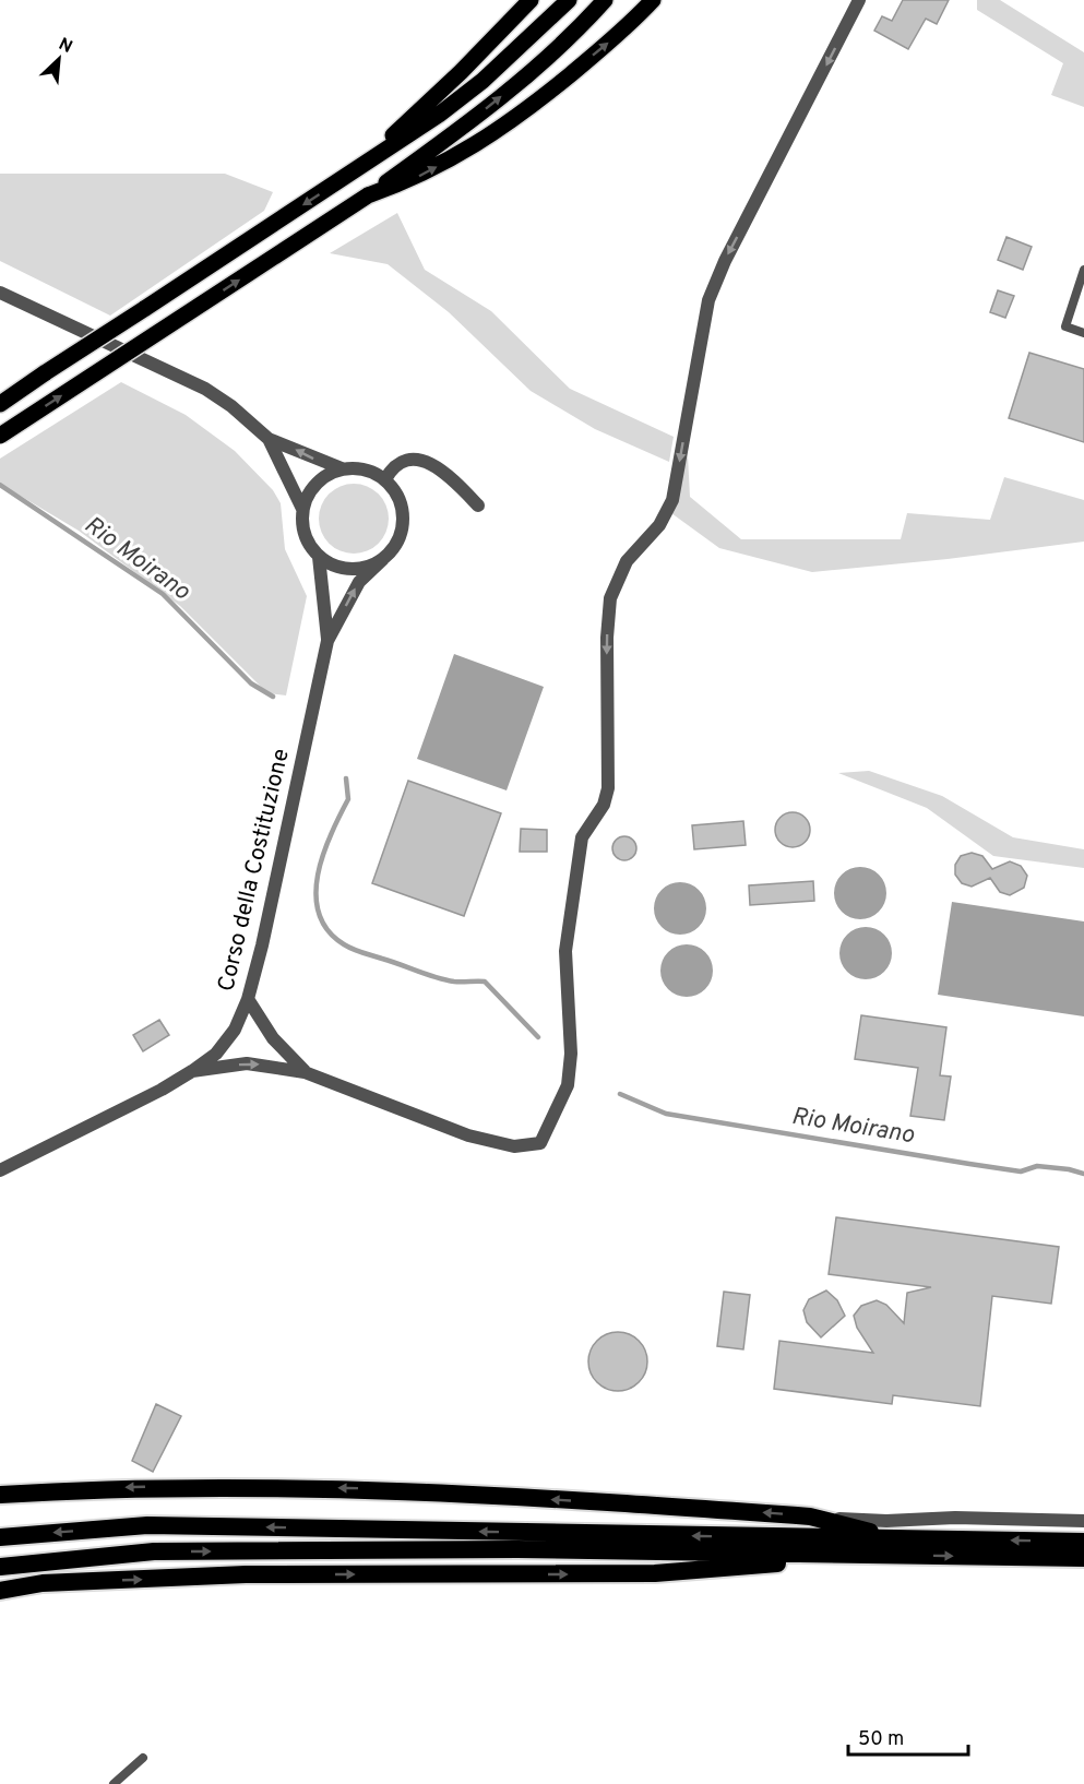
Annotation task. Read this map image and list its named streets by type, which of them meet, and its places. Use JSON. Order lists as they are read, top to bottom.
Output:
{
  "streets": {
    "street": ["Corso della Costituzione"]
  },
  "water": ["Rio Moirano"],
  "scale_bar": "50 m",
  "north": "top right"
}
